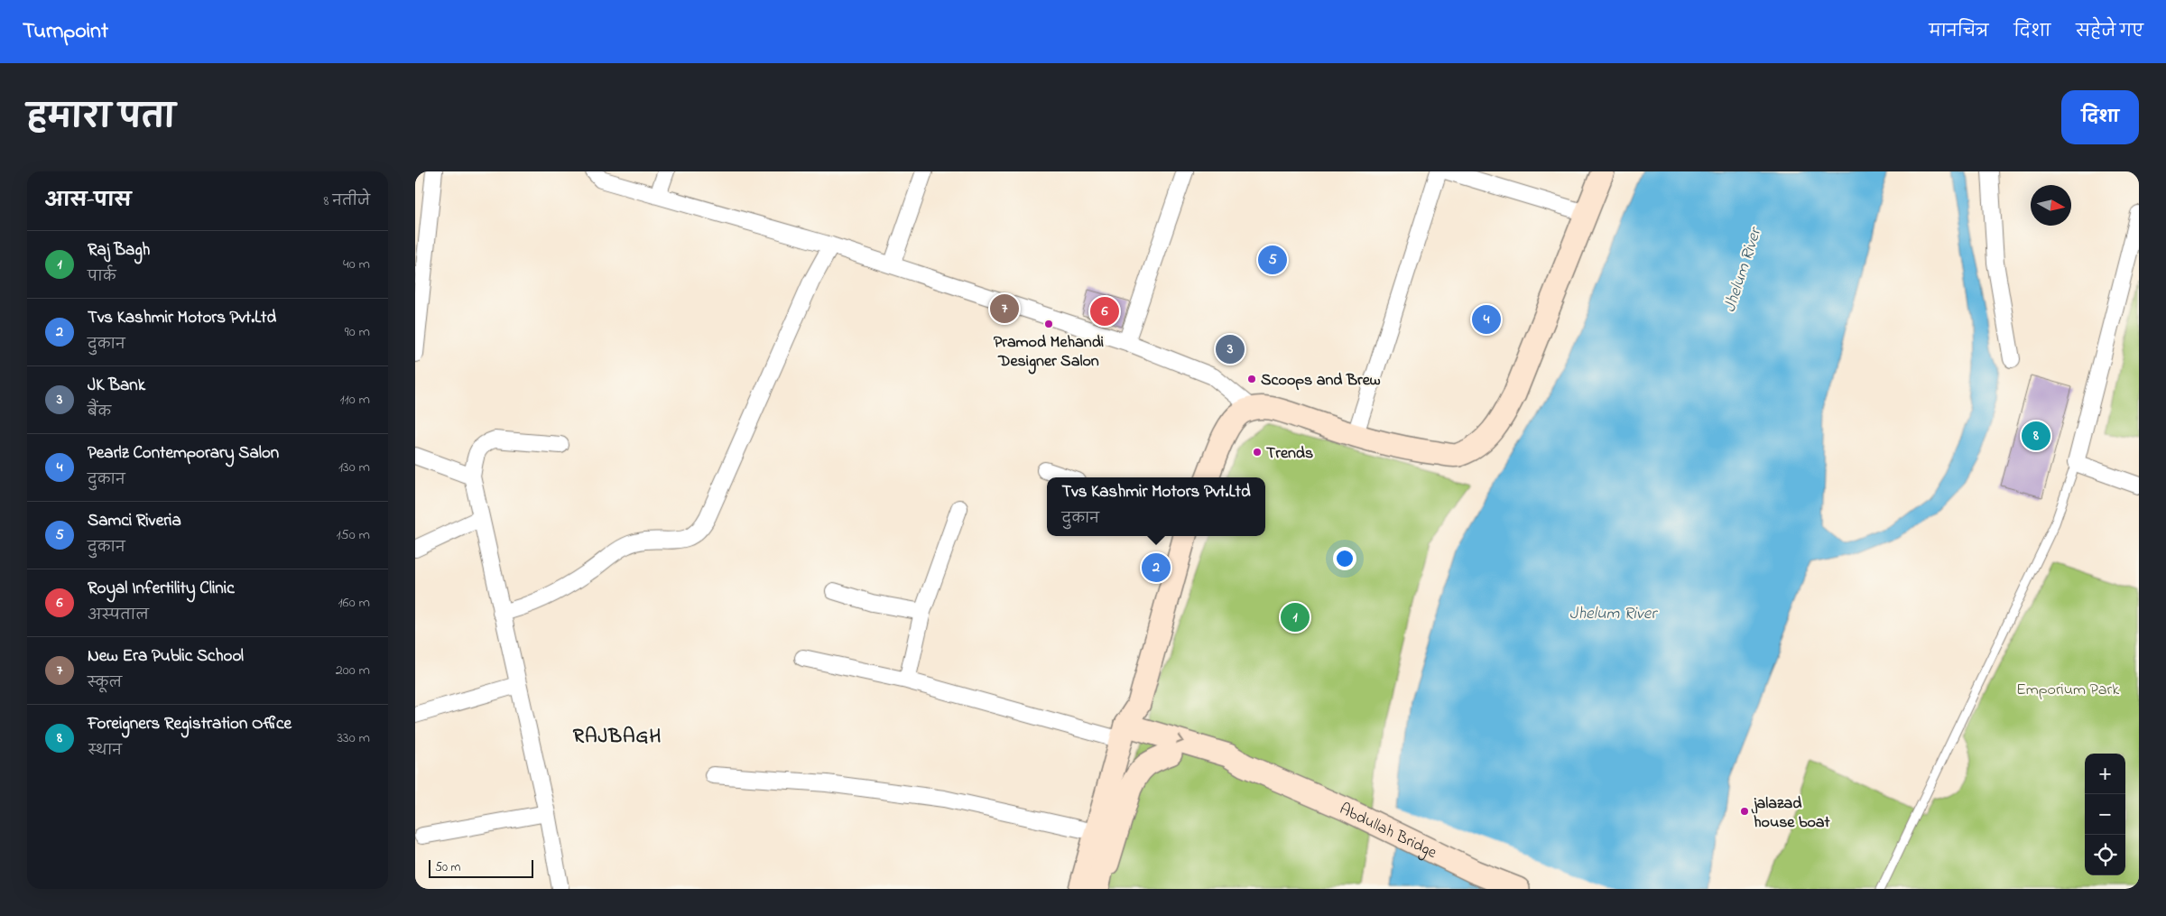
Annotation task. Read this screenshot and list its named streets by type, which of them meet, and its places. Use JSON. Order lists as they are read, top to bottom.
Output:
{
  "streets": {
    "main road": ["Abdullah Bridge"]
  },
  "districts": ["RAJBAGH"],
  "water": ["Jhelum River"],
  "parks": ["Emporium Park"],
  "places": [
    "Pramod Mehandi Designer Salon",
    "Scoops and Brew",
    "Trends",
    "jalazad house boat"
  ],
  "scale_bar": "50 m",
  "north": "right",
  "page": {
    "header": "Turnpoint",
    "nav": ["मानचित्र", "दिशा", "सहेजे गए"],
    "title": "हमारा पता",
    "buttons": "दिशा",
    "heading": ["आस-पास", "8 नतीजे"],
    "list": [
      {
        "mark": "1",
        "name": "Raj Bagh",
        "note": "पार्क",
        "value": "40 m"
      },
      {
        "mark": "2",
        "name": "Tvs Kashmir Motors Pvt.Ltd",
        "note": "दुकान",
        "value": "90 m"
      },
      {
        "mark": "3",
        "name": "JK Bank",
        "note": "बैंक",
        "value": "110 m"
      },
      {
        "mark": "4",
        "name": "Pearlz Contemporary Salon",
        "note": "दुकान",
        "value": "130 m"
      },
      {
        "mark": "5",
        "name": "Samci Riveria",
        "note": "दुकान",
        "value": "150 m"
      },
      {
        "mark": "6",
        "name": "Royal Infertility Clinic",
        "note": "अस्पताल",
        "value": "160 m"
      },
      {
        "mark": "7",
        "name": "New Era Public School",
        "note": "स्कूल",
        "value": "200 m"
      },
      {
        "mark": "8",
        "name": "Foreigners Registration Office",
        "note": "स्थान",
        "value": "330 m"
      }
    ],
    "pins": [
      "5",
      "7",
      "6",
      "4",
      "3",
      "8",
      "2",
      "1"
    ],
    "popup": ["Tvs Kashmir Motors Pvt.Ltd", "दुकान"],
    "map_buttons": ["+", "−"],
    "scale": "50 m"
  }
}
